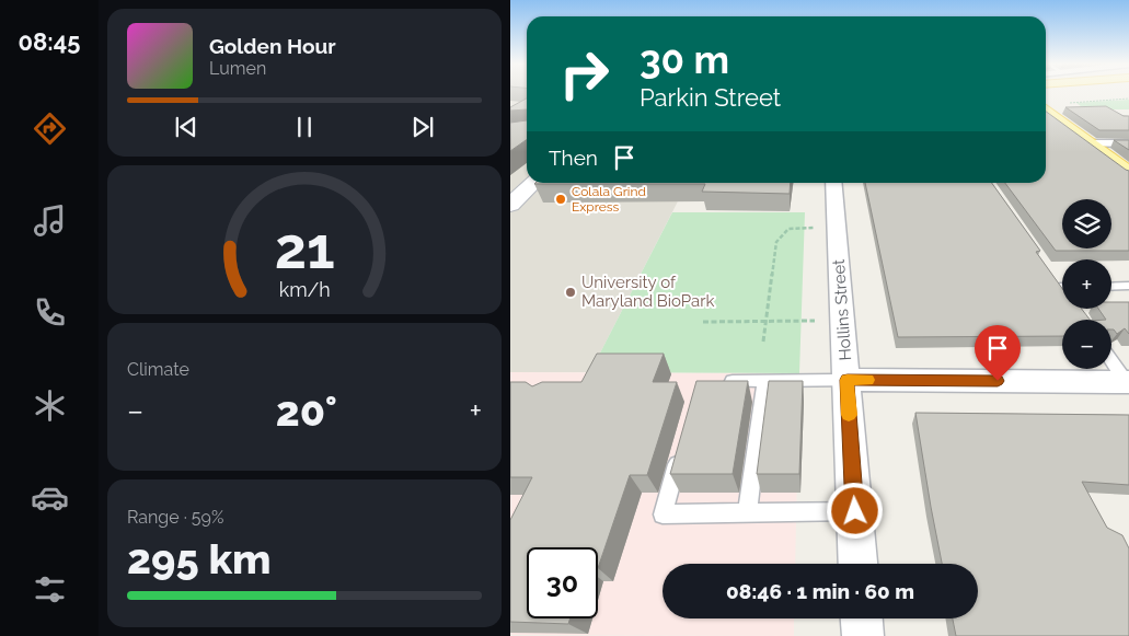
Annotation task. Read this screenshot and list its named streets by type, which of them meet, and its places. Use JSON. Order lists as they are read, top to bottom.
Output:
{
  "streets": {
    "street": ["Hollins Street"]
  },
  "places": ["Colala Grind Express", "University of Maryland BioPark"],
  "page": {
    "tabs": "08:45",
    "turn": ["30 m", "Parkin Street"],
    "song": ["Golden Hour", "Lumen"],
    "then": "Then",
    "map_buttons": ["+", "−"],
    "tile": [
      "Climate",
      ["Range · 59%", "295 km"]
    ],
    "heat": ["−", "20°", "+"],
    "limit": "30",
    "trip": "08:46 · 1 min · 60 m",
    "gauge": ["21", "km/h"]
  }
}
